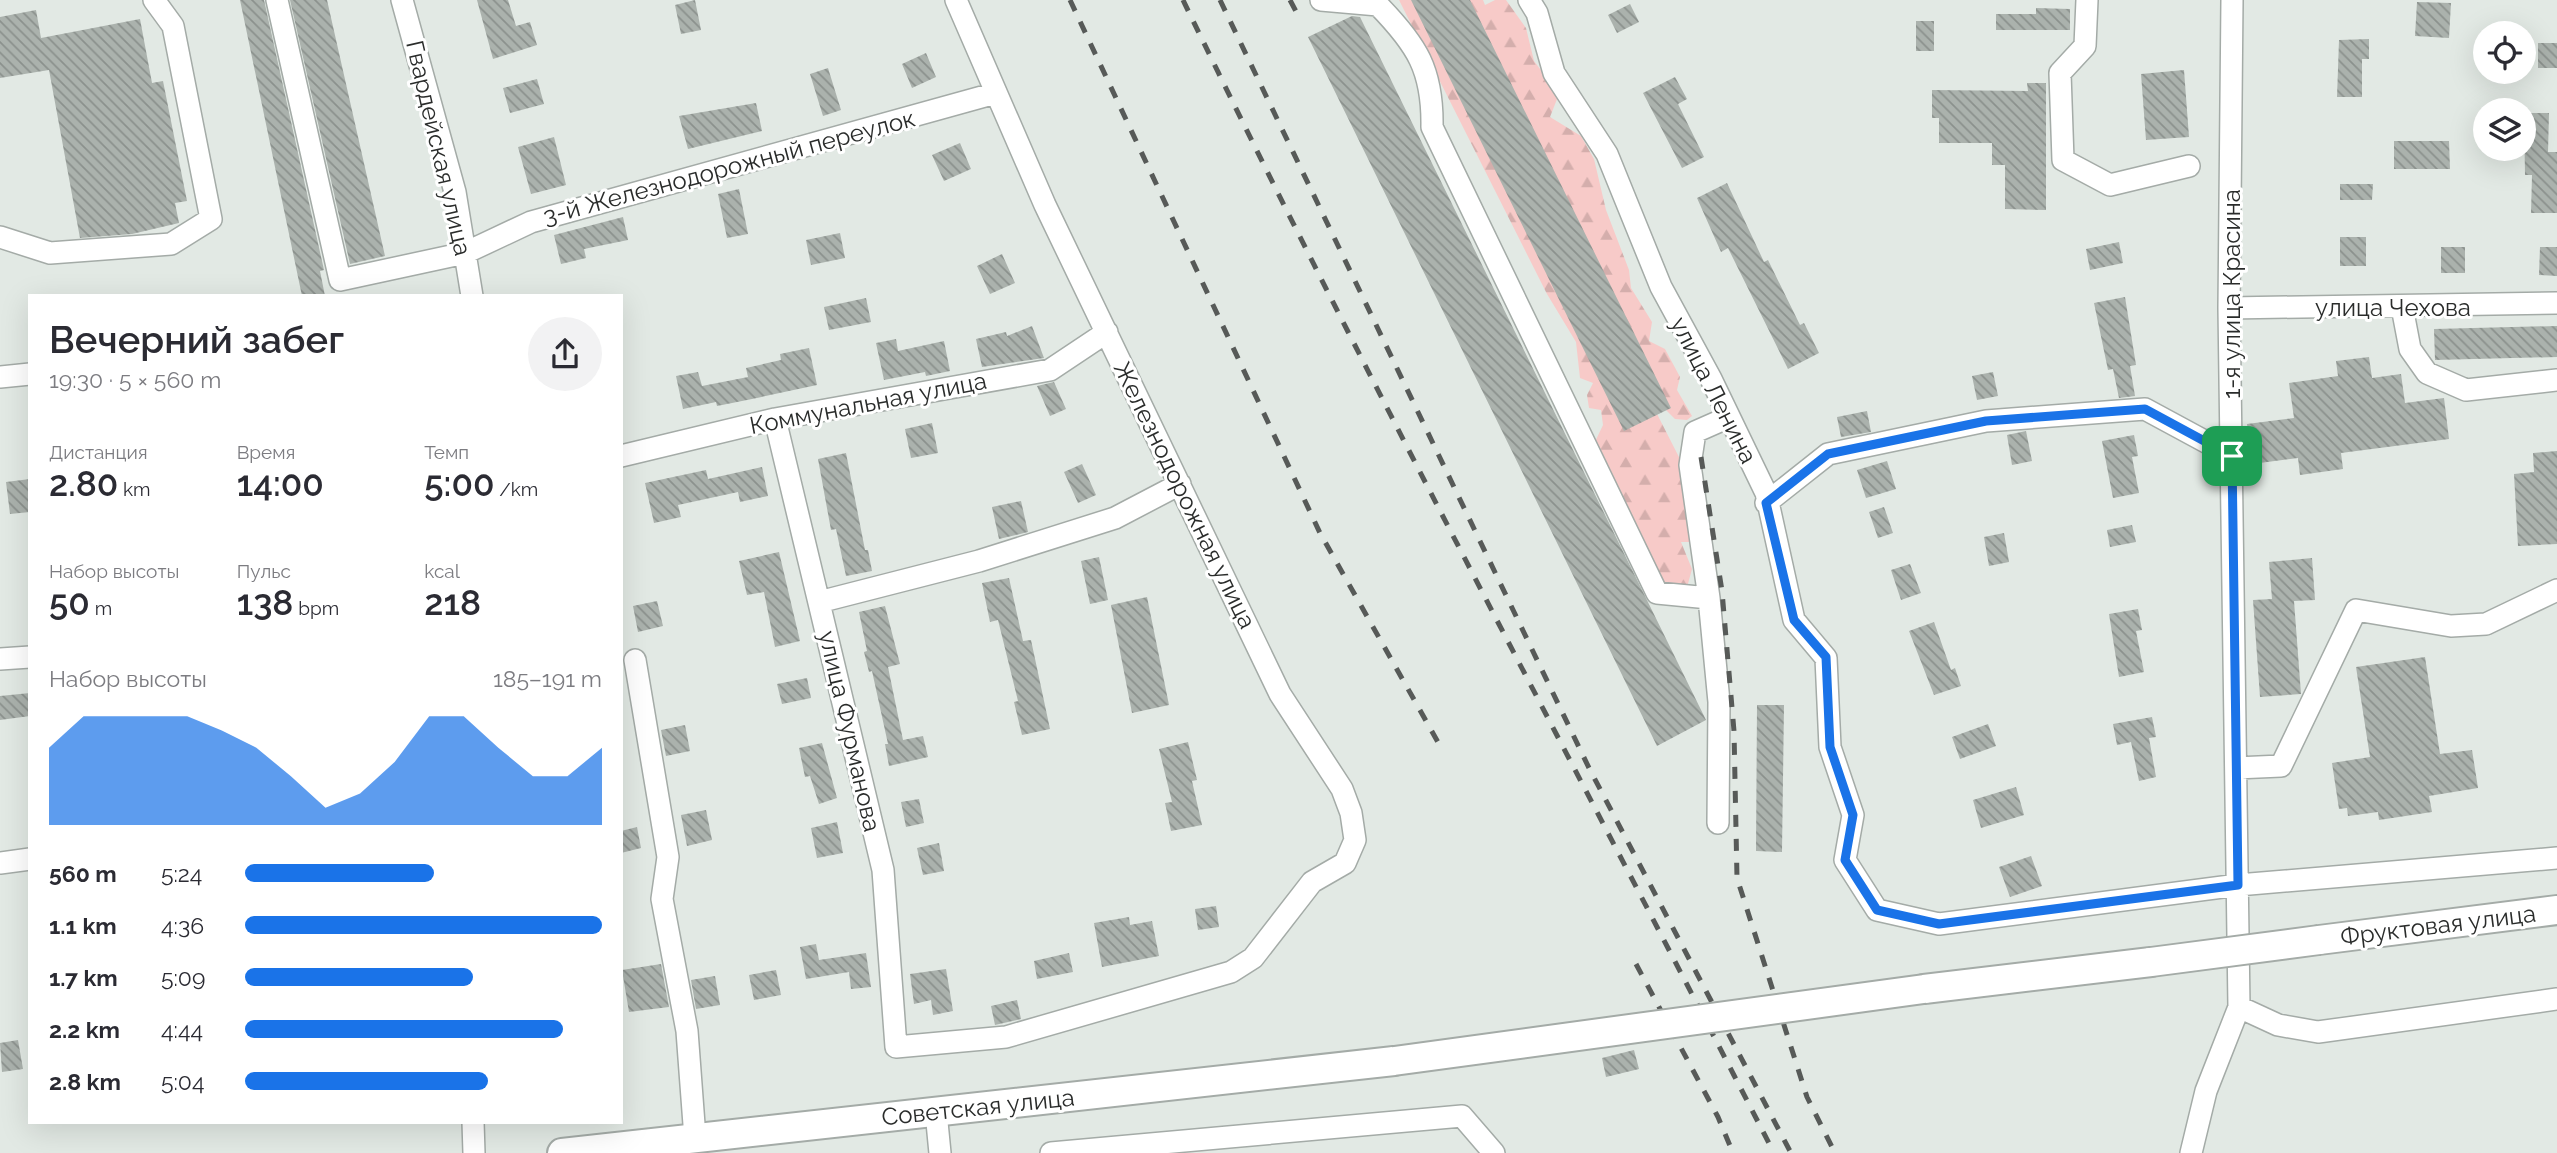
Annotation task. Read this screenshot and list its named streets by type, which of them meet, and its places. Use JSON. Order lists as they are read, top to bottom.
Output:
{
  "streets": {
    "main road": ["Фруктовая улица", "Советская улица"],
    "street": [
      "Гвардейская улица",
      "3-й Железнодорожный переулок",
      "1-я улица Красина",
      "улица Чехова",
      "улица Ленина",
      "Коммунальная улица",
      "Железнодорожная улица",
      "улица Фурманова"
    ]
  },
  "crossings": [
    ["Гвардейская улица", "3-й Железнодорожный переулок"],
    ["3-й Железнодорожный переулок", "Железнодорожная улица"],
    ["1-я улица Красина", "улица Чехова"],
    ["1-я улица Красина", "улица Ленина"],
    ["Коммунальная улица", "Железнодорожная улица"],
    ["Коммунальная улица", "улица Фурманова"],
    ["Железнодорожная улица", "улица Фурманова"],
    ["Фруктовая улица", "Советская улица"]
  ],
  "page": {
    "heading": ["Вечерний забег", "19:30 · 5 × 560 m"],
    "stats": [
      ["Дистанция", "2.80 km"],
      ["Время", "14:00"],
      ["Темп", "5:00 /km"],
      ["Набор высоты", "50 m"],
      ["Пульс", "138 bpm"],
      ["kcal", "218"]
    ],
    "chart": ["Набор высоты", "185–191 m"],
    "list": [
      {
        "name": "560 m",
        "note": "5:24"
      },
      {
        "name": "1.1 km",
        "note": "4:36"
      },
      {
        "name": "1.7 km",
        "note": "5:09"
      },
      {
        "name": "2.2 km",
        "note": "4:44"
      },
      {
        "name": "2.8 km",
        "note": "5:04"
      }
    ]
  }
}
